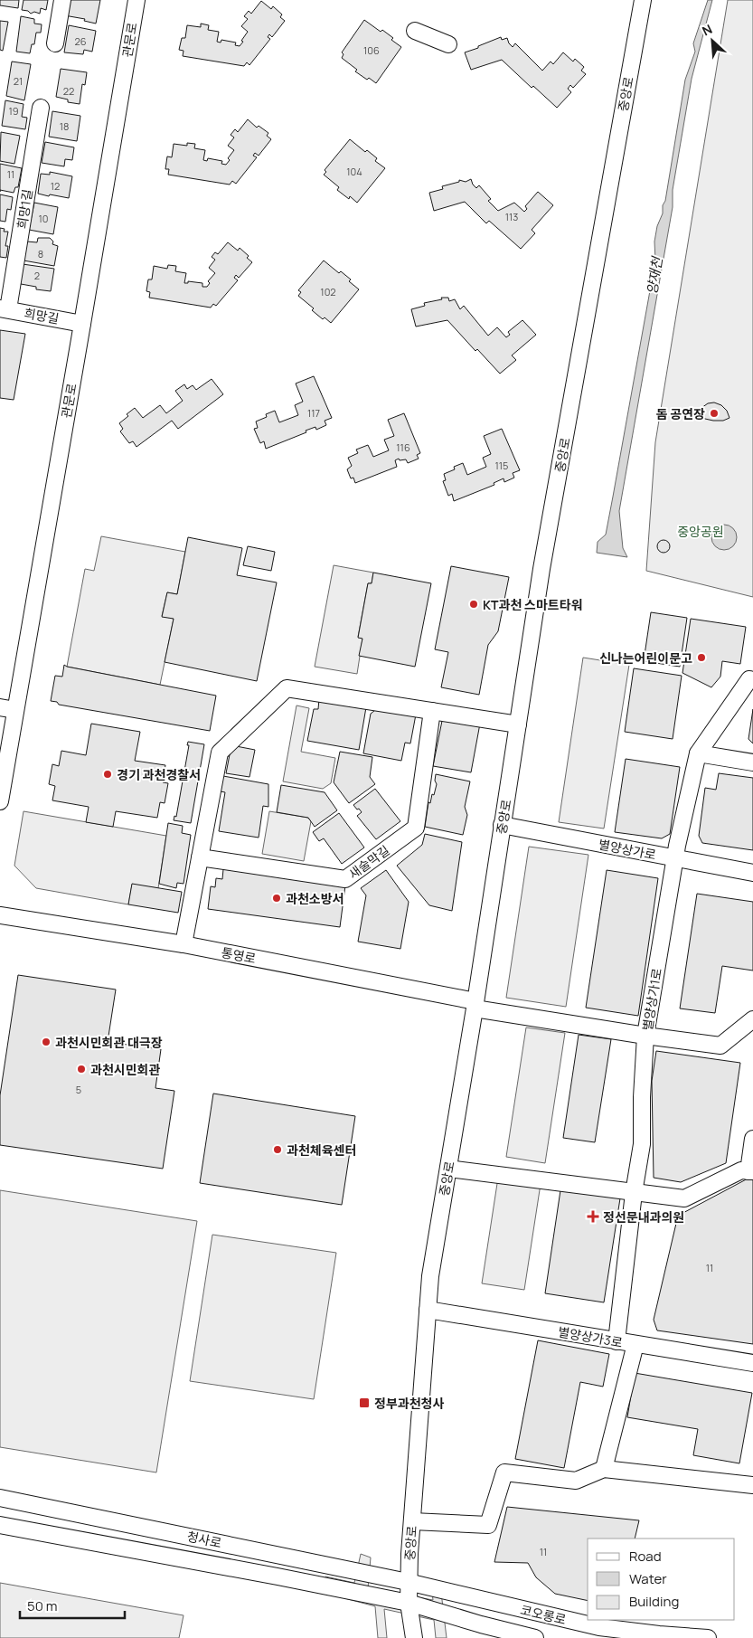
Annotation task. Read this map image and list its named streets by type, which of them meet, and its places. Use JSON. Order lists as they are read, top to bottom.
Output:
{
  "streets": {
    "street": [
      "관문로",
      "중앙로",
      "희망1길",
      "희망길",
      "별양상가로",
      "새술막길",
      "통영로",
      "별양상가1로",
      "별양상가3로",
      "청사로",
      "코오롱로"
    ]
  },
  "crossings": [
    ["관문로", "희망길"],
    ["중앙로", "별양상가로"],
    ["중앙로", "통영로"],
    ["중앙로", "별양상가3로"],
    ["중앙로", "청사로"],
    ["중앙로", "코오롱로"],
    ["희망1길", "희망길"],
    ["별양상가로", "별양상가1로"],
    ["통영로", "별양상가1로"],
    ["별양상가1로", "별양상가3로"],
    ["청사로", "코오롱로"]
  ],
  "water": ["양재천"],
  "parks": ["중앙공원"],
  "places": {
    "other": [
      "돔 공연장",
      "KT과천 스마트타워",
      "신나는어린이문고",
      "경기 과천경찰서",
      "과천소방서",
      "과천시민회관 대극장",
      "과천시민회관",
      "과천체육센터"
    ],
    "health": ["정선문내과의원"],
    "transit": ["정부과천청사"]
  },
  "house_numbers": [
    "26",
    "106",
    "21",
    "22",
    "19",
    "18",
    "104",
    "11",
    "12",
    "113",
    "10",
    "8",
    "2",
    "102",
    "117",
    "116",
    "115",
    "5",
    "11",
    "11"
  ],
  "legend": ["Road", "Water", "Building"],
  "scale_bar": "50 m",
  "north": "top left"
}
